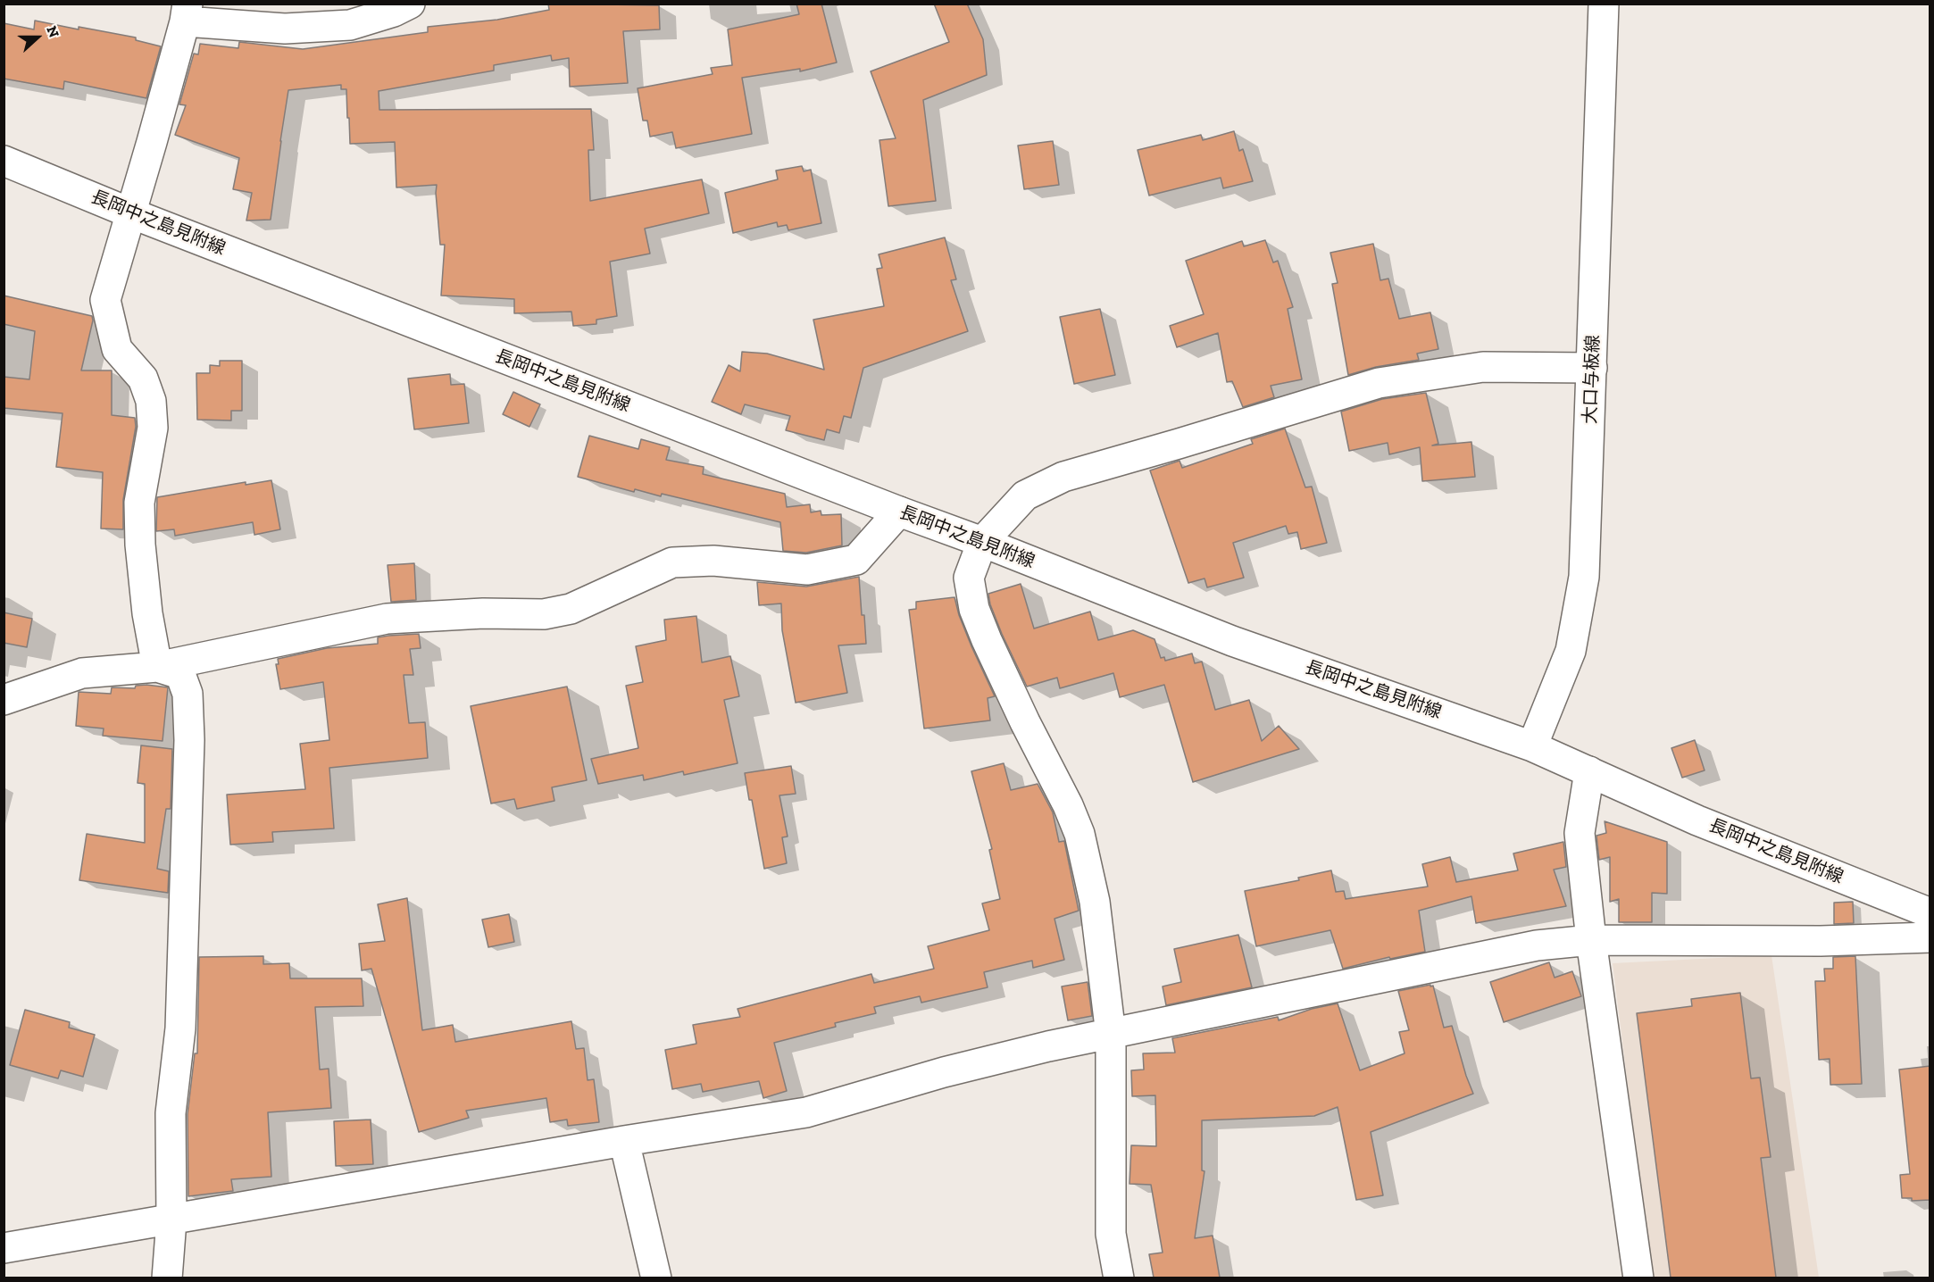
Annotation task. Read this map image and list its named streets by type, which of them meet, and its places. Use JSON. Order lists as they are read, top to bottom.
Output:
{
  "streets": {
    "street": ["長岡中之島見附線", "大口与板線"]
  },
  "crossings": [
    ["長岡中之島見附線", "大口与板線"]
  ],
  "north": "right"
}
